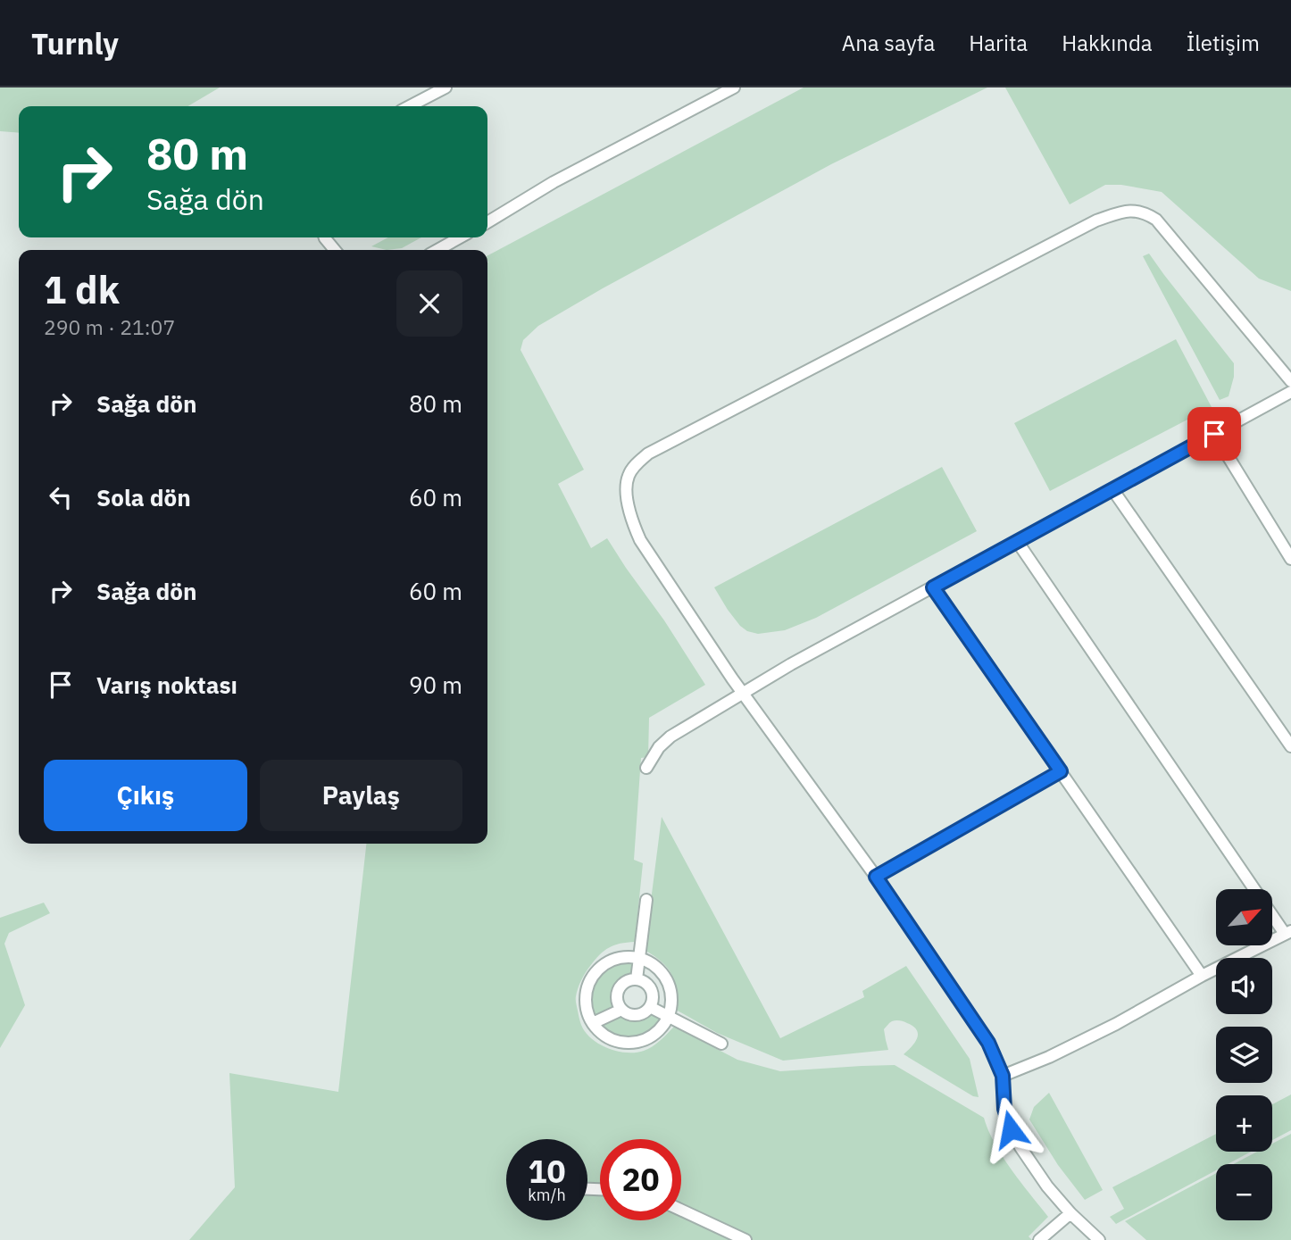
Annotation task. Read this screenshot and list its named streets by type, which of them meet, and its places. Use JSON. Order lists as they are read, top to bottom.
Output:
{
  "north": "top right",
  "page": {
    "header": "Turnly",
    "nav": [
      "Ana sayfa",
      "Harita",
      "Hakkında",
      "İletişim"
    ],
    "turn": ["80 m", "Sağa dön"],
    "heading": ["1 dk", "290 m · 21:07"],
    "list": [
      {
        "name": "Sağa dön",
        "value": "80 m"
      },
      {
        "name": "Sola dön",
        "value": "60 m"
      },
      {
        "name": "Sağa dön",
        "value": "60 m"
      },
      {
        "name": "Varış noktası",
        "value": "90 m"
      }
    ],
    "buttons": ["Çıkış", "Paylaş"],
    "map_buttons": ["+", "−"],
    "speed": "10 km/h",
    "limit": "20"
  }
}
